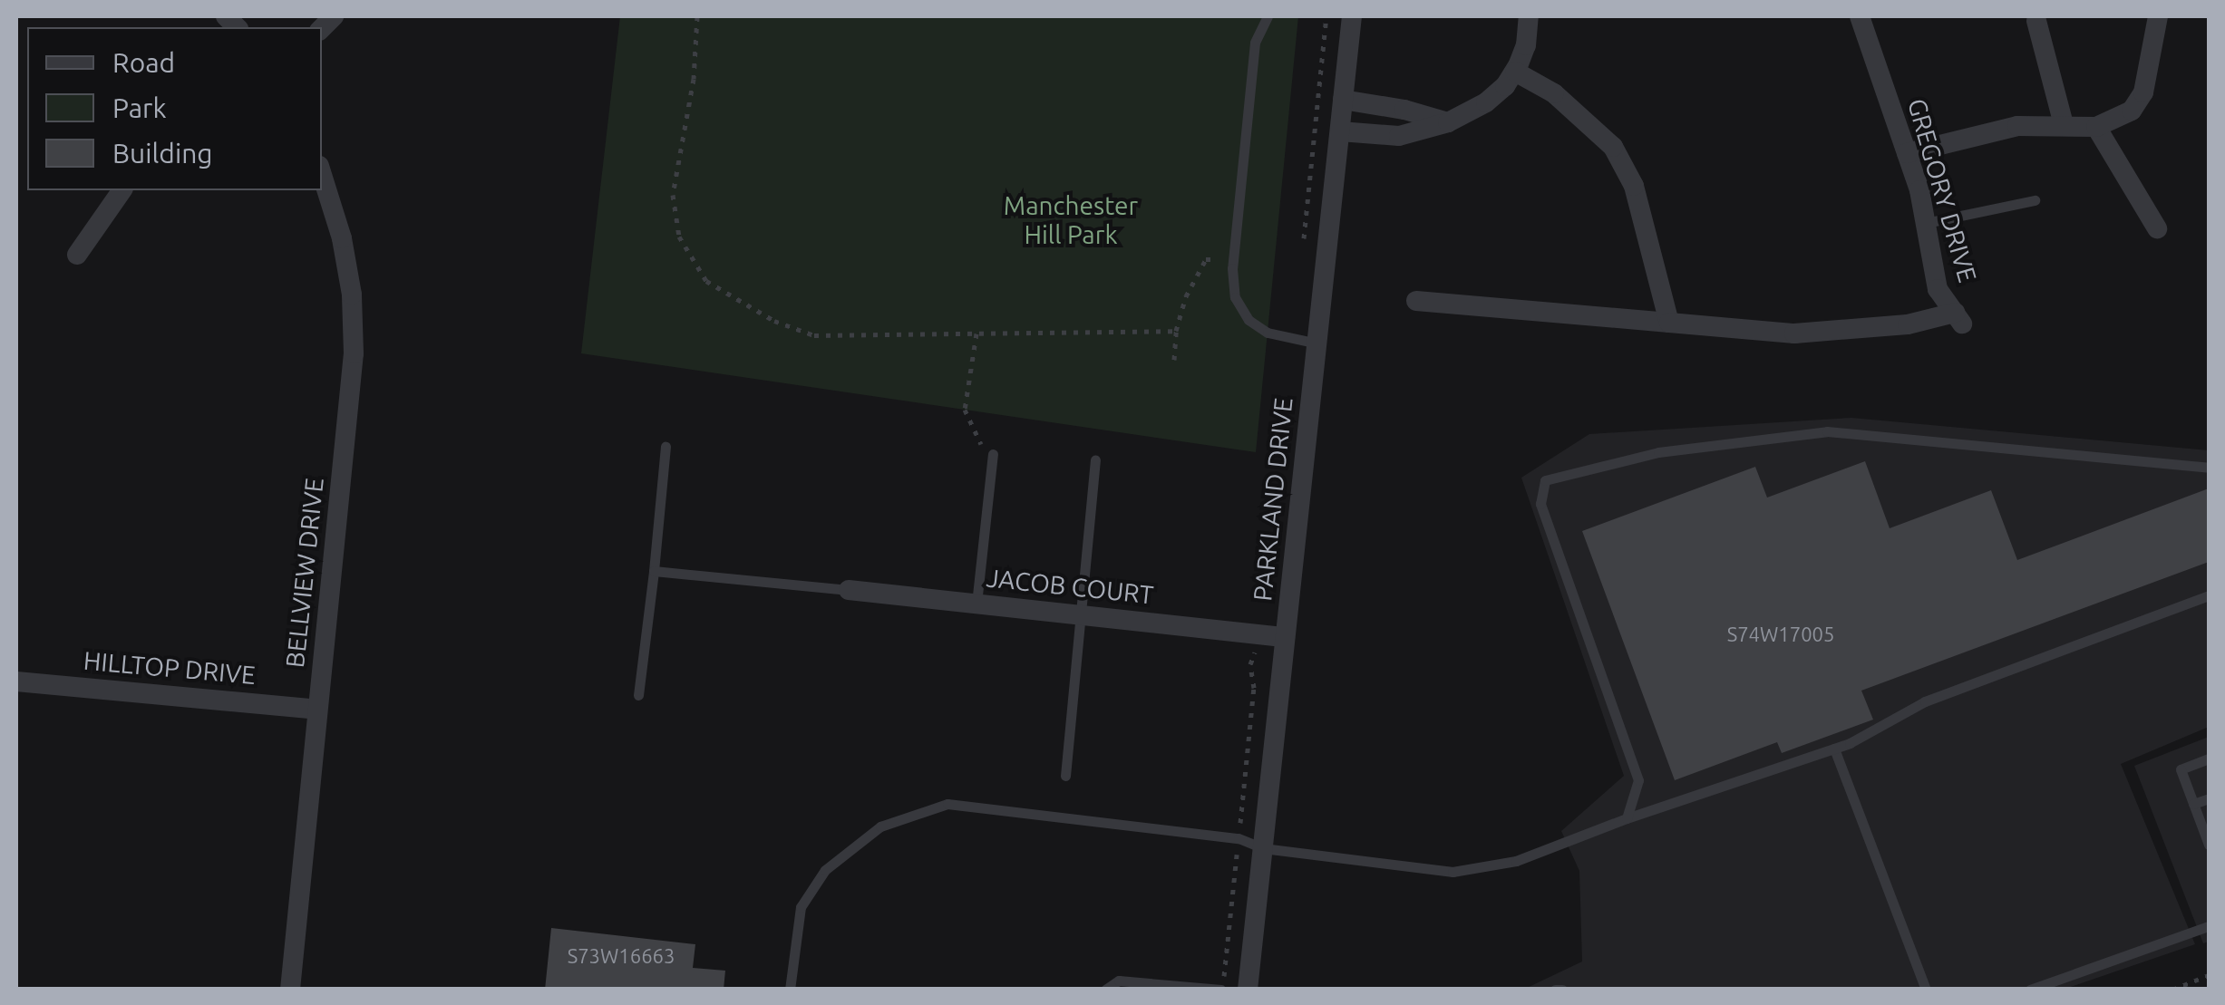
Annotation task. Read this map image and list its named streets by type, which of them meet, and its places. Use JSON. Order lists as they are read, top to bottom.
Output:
{
  "streets": {
    "street": [
      "GREGORY DRIVE",
      "PARKLAND DRIVE",
      "BELLVIEW DRIVE",
      "JACOB COURT",
      "HILLTOP DRIVE"
    ]
  },
  "crossings": [
    ["PARKLAND DRIVE", "JACOB COURT"],
    ["BELLVIEW DRIVE", "HILLTOP DRIVE"]
  ],
  "parks": ["Manchester Hill Park"],
  "house_numbers": ["S74W17005", "S73W16663"],
  "legend": ["Road", "Park", "Building"]
}
